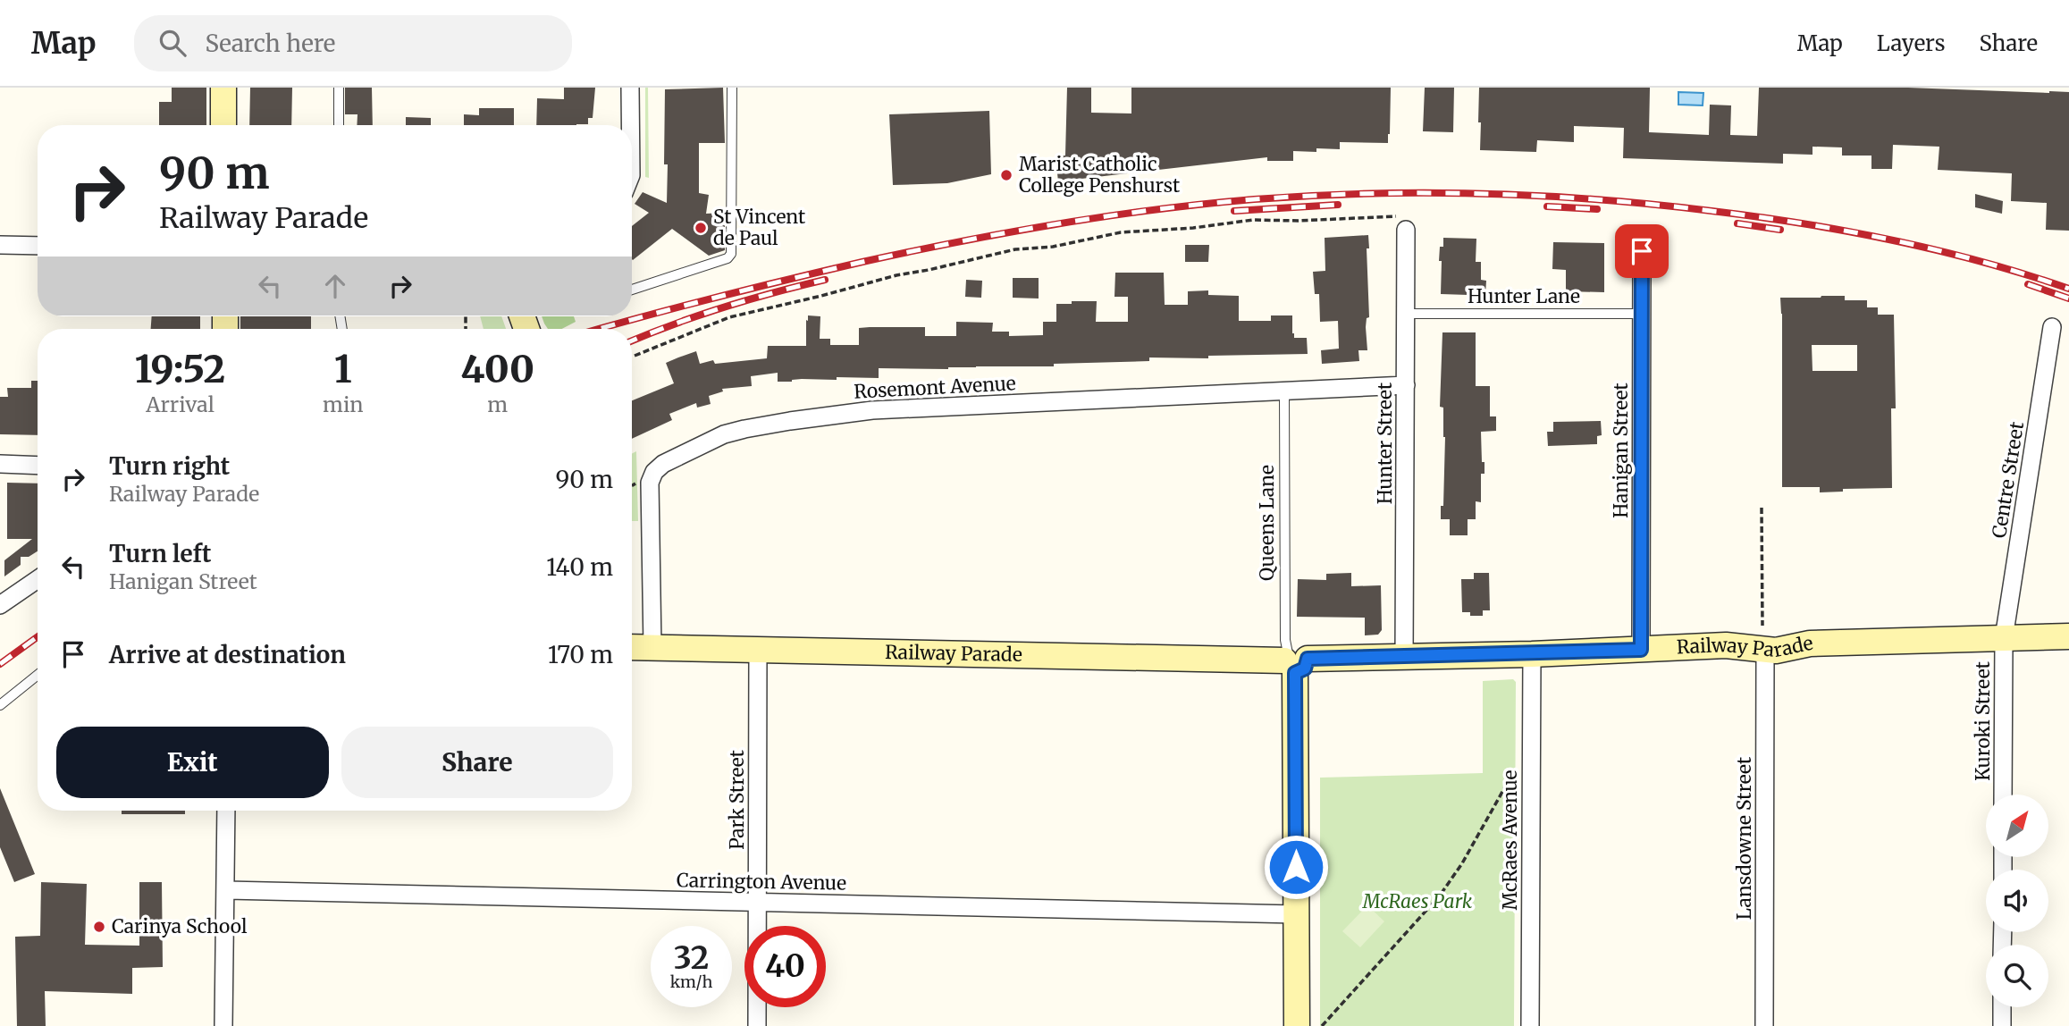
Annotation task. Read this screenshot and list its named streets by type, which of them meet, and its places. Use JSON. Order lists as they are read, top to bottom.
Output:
{
  "streets": {
    "street": [
      "Rosemont Avenue",
      "Hunter Street",
      "Hanigan Street",
      "Centre Street",
      "Railway Parade",
      "Kuroki Street",
      "Park Street",
      "Lansdowne Street",
      "McRaes Avenue",
      "Carrington Avenue"
    ],
    "lane": ["Hunter Lane", "Queens Lane"]
  },
  "crossings": [
    ["Hunter Lane", "Hunter Street"],
    ["Hunter Lane", "Hanigan Street"],
    ["Rosemont Avenue", "Hunter Street"],
    ["Rosemont Avenue", "Queens Lane"],
    ["Rosemont Avenue", "Railway Parade"],
    ["Hunter Street", "Railway Parade"],
    ["Hanigan Street", "Railway Parade"],
    ["Centre Street", "Railway Parade"],
    ["Centre Street", "Kuroki Street"],
    ["Queens Lane", "Railway Parade"],
    ["Railway Parade", "Kuroki Street"],
    ["Railway Parade", "Park Street"],
    ["Railway Parade", "Lansdowne Street"],
    ["Railway Parade", "McRaes Avenue"],
    ["Park Street", "Carrington Avenue"]
  ],
  "parks": ["McRaes Park"],
  "places": ["Marist Catholic College Penshurst", "St Vincent de Paul", "Carinya School"],
  "north": "top right",
  "page": {
    "header": "Map",
    "search": "Search here",
    "nav": ["Map", "Layers", "Share"],
    "turn": ["90 m", "Railway Parade"],
    "eta": [
      "19:52",
      "Arrival",
      "1",
      "min",
      "400",
      "m"
    ],
    "list": [
      {
        "name": "Turn right",
        "note": "Railway Parade",
        "value": "90 m"
      },
      {
        "name": "Turn left",
        "note": "Hanigan Street",
        "value": "140 m"
      },
      {
        "name": "Arrive at destination",
        "value": "170 m"
      }
    ],
    "buttons": ["Exit", "Share"],
    "speed": "32 km/h",
    "limit": "40"
  }
}
